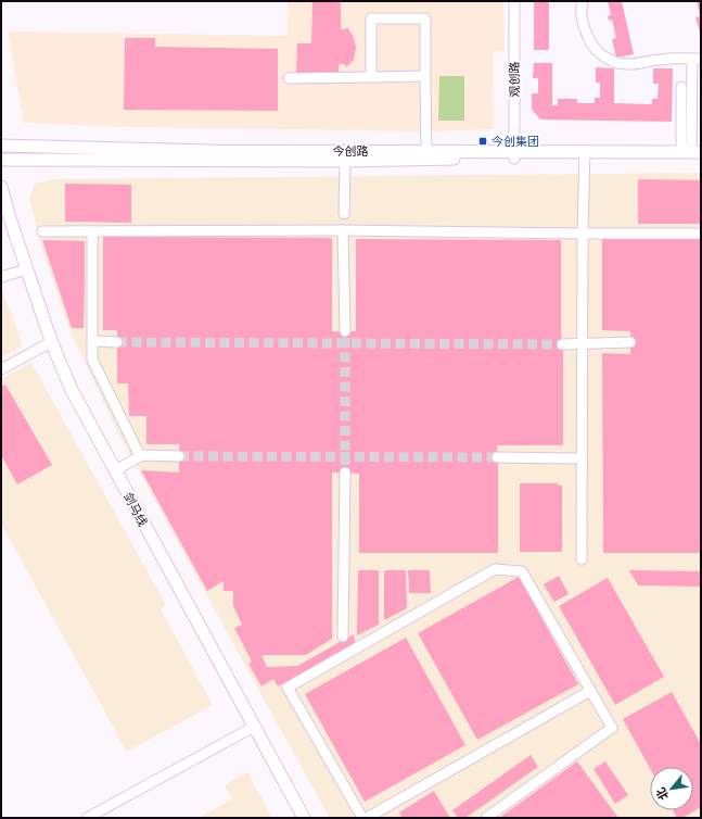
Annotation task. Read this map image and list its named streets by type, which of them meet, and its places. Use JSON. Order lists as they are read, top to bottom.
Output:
{
  "streets": {
    "main road": ["今创路", "剑马线"],
    "street": ["观创路"]
  },
  "crossings": [
    ["观创路", "今创路"]
  ],
  "places": {
    "transit": ["今创集团"]
  },
  "north": "bottom left"
}
